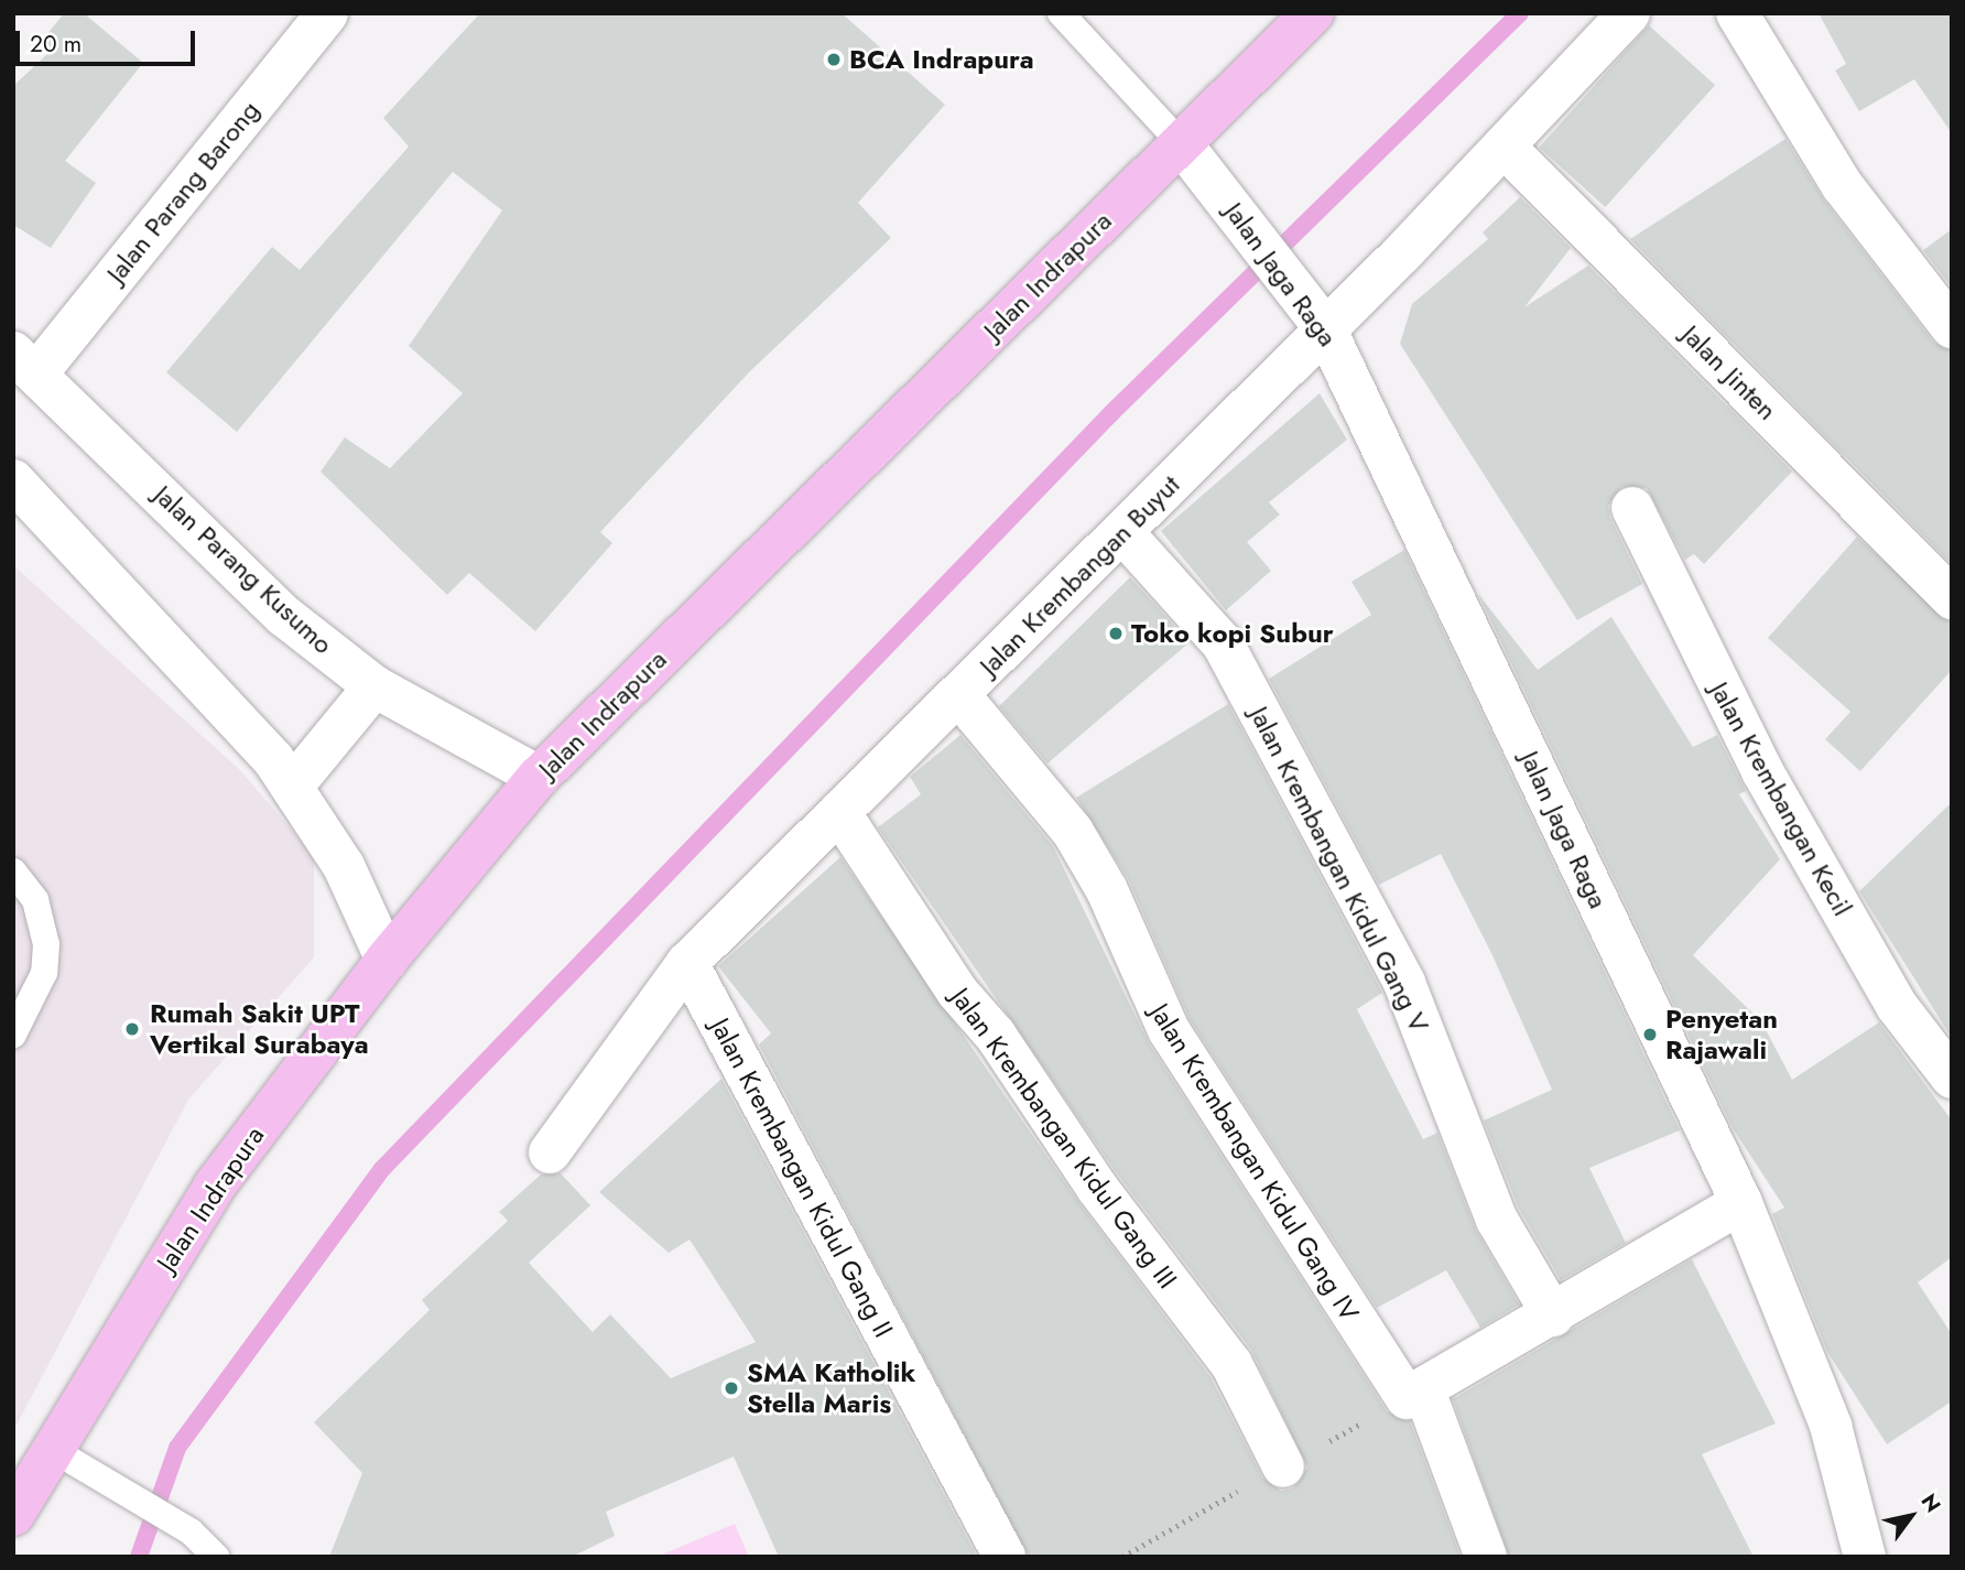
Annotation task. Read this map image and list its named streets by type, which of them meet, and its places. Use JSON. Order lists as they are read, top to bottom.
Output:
{
  "streets": {
    "main road": ["Jalan Indrapura"],
    "street": [
      "Jalan Parang Barong",
      "Jalan Jaga Raga",
      "Jalan Jinten",
      "Jalan Parang Kusumo",
      "Jalan Krembangan Buyut",
      "Jalan Krembangan Kecil",
      "Jalan Krembangan Kidul Gang V",
      "Jalan Krembangan Kidul Gang III",
      "Jalan Krembangan Kidul Gang IV",
      "Jalan Krembangan Kidul Gang II"
    ]
  },
  "crossings": [
    ["Jalan Parang Barong", "Jalan Parang Kusumo"],
    ["Jalan Jaga Raga", "Jalan Indrapura"],
    ["Jalan Jaga Raga", "Jalan Krembangan Buyut"],
    ["Jalan Indrapura", "Jalan Parang Kusumo"],
    ["Jalan Jinten", "Jalan Krembangan Buyut"],
    ["Jalan Krembangan Buyut", "Jalan Krembangan Kidul Gang V"],
    ["Jalan Krembangan Buyut", "Jalan Krembangan Kidul Gang III"],
    ["Jalan Krembangan Buyut", "Jalan Krembangan Kidul Gang IV"],
    ["Jalan Krembangan Buyut", "Jalan Krembangan Kidul Gang II"]
  ],
  "places": [
    "BCA Indrapura",
    "Toko kopi Subur",
    "Rumah Sakit UPT Vertikal Surabaya",
    "Penyetan Rajawali",
    "SMA Katholik Stella Maris"
  ],
  "scale_bar": "20 m",
  "north": "top right"
}
